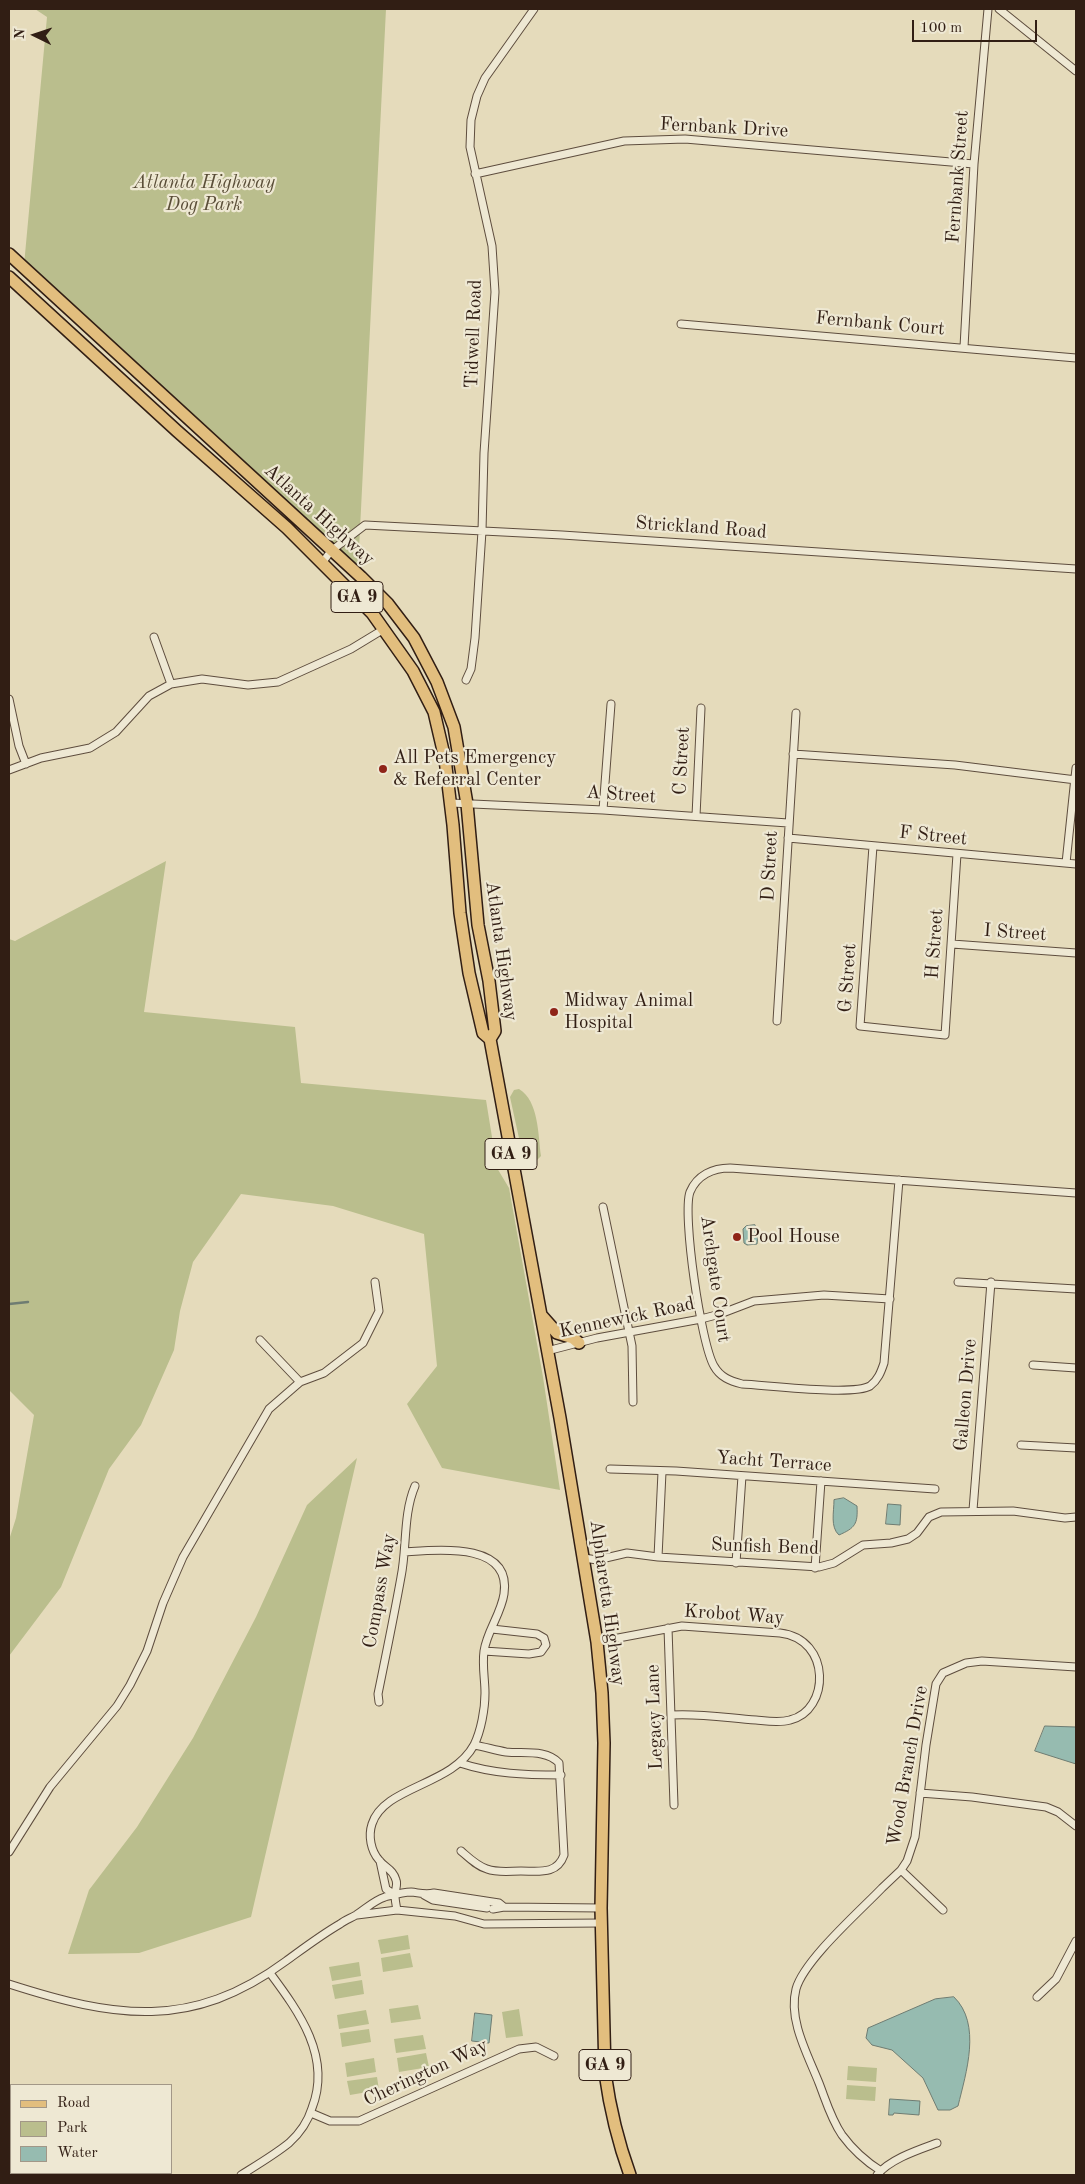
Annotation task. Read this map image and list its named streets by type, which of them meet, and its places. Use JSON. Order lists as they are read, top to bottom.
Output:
{
  "streets": {
    "main road": ["Atlanta Highway", "GA 9", "Alpharetta Highway"],
    "street": [
      "Fernbank Drive",
      "Fernbank Street",
      "Fernbank Court",
      "Tidwell Road",
      "Strickland Road",
      "C Street",
      "A Street",
      "F Street",
      "D Street",
      "I Street",
      "H Street",
      "G Street",
      "Archgate Court",
      "Kennewick Road",
      "Galleon Drive",
      "Yacht Terrace",
      "Sunfish Bend",
      "Compass Way",
      "Krobot Way",
      "Legacy Lane",
      "Wood Branch Drive",
      "Cherington Way"
    ]
  },
  "crossings": [
    ["Fernbank Drive", "Fernbank Street"],
    ["Fernbank Drive", "Tidwell Road"],
    ["Fernbank Street", "Fernbank Court"],
    ["Tidwell Road", "Strickland Road"],
    ["Atlanta Highway", "Strickland Road"],
    ["Atlanta Highway", "A Street"],
    ["Atlanta Highway", "Alpharetta Highway"],
    ["C Street", "A Street"],
    ["A Street", "D Street"],
    ["F Street", "D Street"],
    ["F Street", "H Street"],
    ["F Street", "G Street"],
    ["I Street", "H Street"],
    ["H Street", "G Street"],
    ["Archgate Court", "Kennewick Road"],
    ["Kennewick Road", "Alpharetta Highway"],
    ["Galleon Drive", "Sunfish Bend"],
    ["Sunfish Bend", "Alpharetta Highway"],
    ["Alpharetta Highway", "Krobot Way"],
    ["Krobot Way", "Legacy Lane"]
  ],
  "parks": ["Atlanta Highway Dog Park"],
  "places": ["All Pets Emergency & Referral Center", "Midway Animal Hospital", "Pool House"],
  "legend": ["Road", "Park", "Water"],
  "scale_bar": "100 m",
  "north": "left"
}
